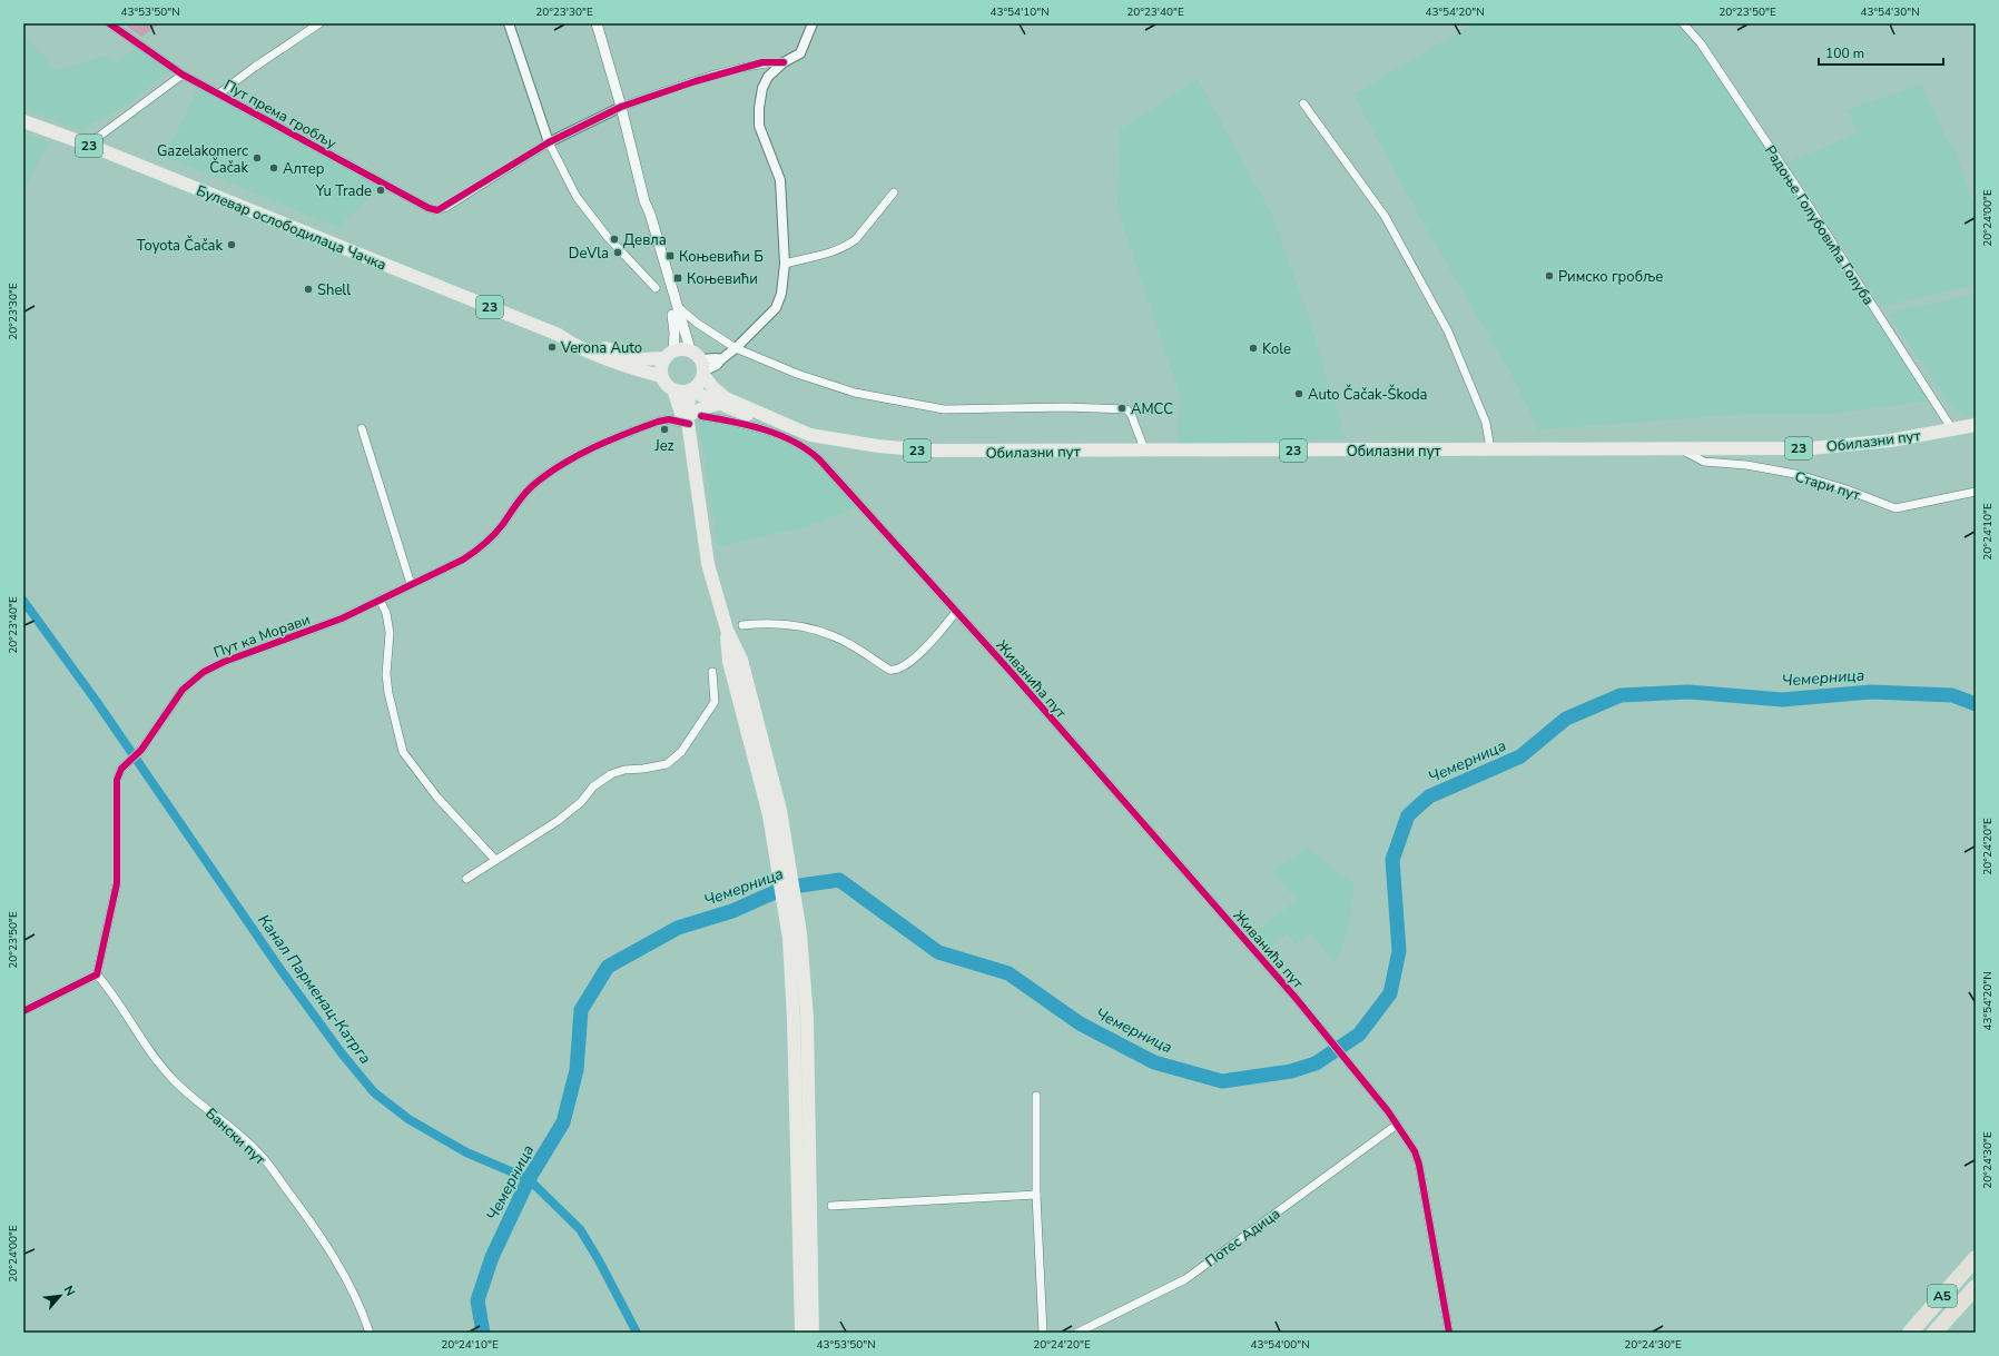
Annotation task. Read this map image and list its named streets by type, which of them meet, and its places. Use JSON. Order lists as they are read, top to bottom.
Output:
{
  "streets": {
    "highway": ["A5"],
    "main road": ["23", "Булевар ослободилаца Чачка", "Обилазни пут"],
    "street": [
      "Пут према гробљу",
      "Радоње Голубовића Голуба",
      "Стари пут",
      "Пут ка Морави",
      "Живанића пут",
      "Бански пут",
      "Потес Адица"
    ]
  },
  "crossings": [
    ["23", "Булевар ослободилаца Чачка"],
    ["23", "Обилазни пут"],
    ["23", "Живанића пут"],
    ["Радоње Голубовића Голуба", "Обилазни пут"],
    ["Обилазни пут", "Стари пут"],
    ["Обилазни пут", "Живанића пут"],
    ["Пут ка Морави", "Живанића пут"],
    ["Пут ка Морави", "Бански пут"],
    ["Живанића пут", "Потес Адица"]
  ],
  "water": ["Чемерница", "Канал Парменац-Катрга"],
  "places": {
    "other": [
      "Gazelakomerc Čačak",
      "Алтер",
      "Yu Trade",
      "Девла",
      "Toyota Čačak",
      "DeVla",
      "Римско гробље",
      "Shell",
      "Verona Auto",
      "Kole",
      "Auto Čačak-Škoda",
      "АМСС",
      "Jez"
    ],
    "transit": ["Коњевићи Б", "Коњевићи"]
  },
  "scale_bar": "100 m",
  "north": "top right",
  "coordinates": [
    "43°53'50\"N",
    "20°23'30\"E",
    "43°54'10\"N",
    "20°23'40\"E",
    "43°54'20\"N",
    "20°23'50\"E",
    "43°54'30\"N",
    "20°24'00\"E",
    "20°24'10\"E",
    "20°24'20\"E",
    "20°24'30\"E",
    "43°54'00\"N"
  ]
}
